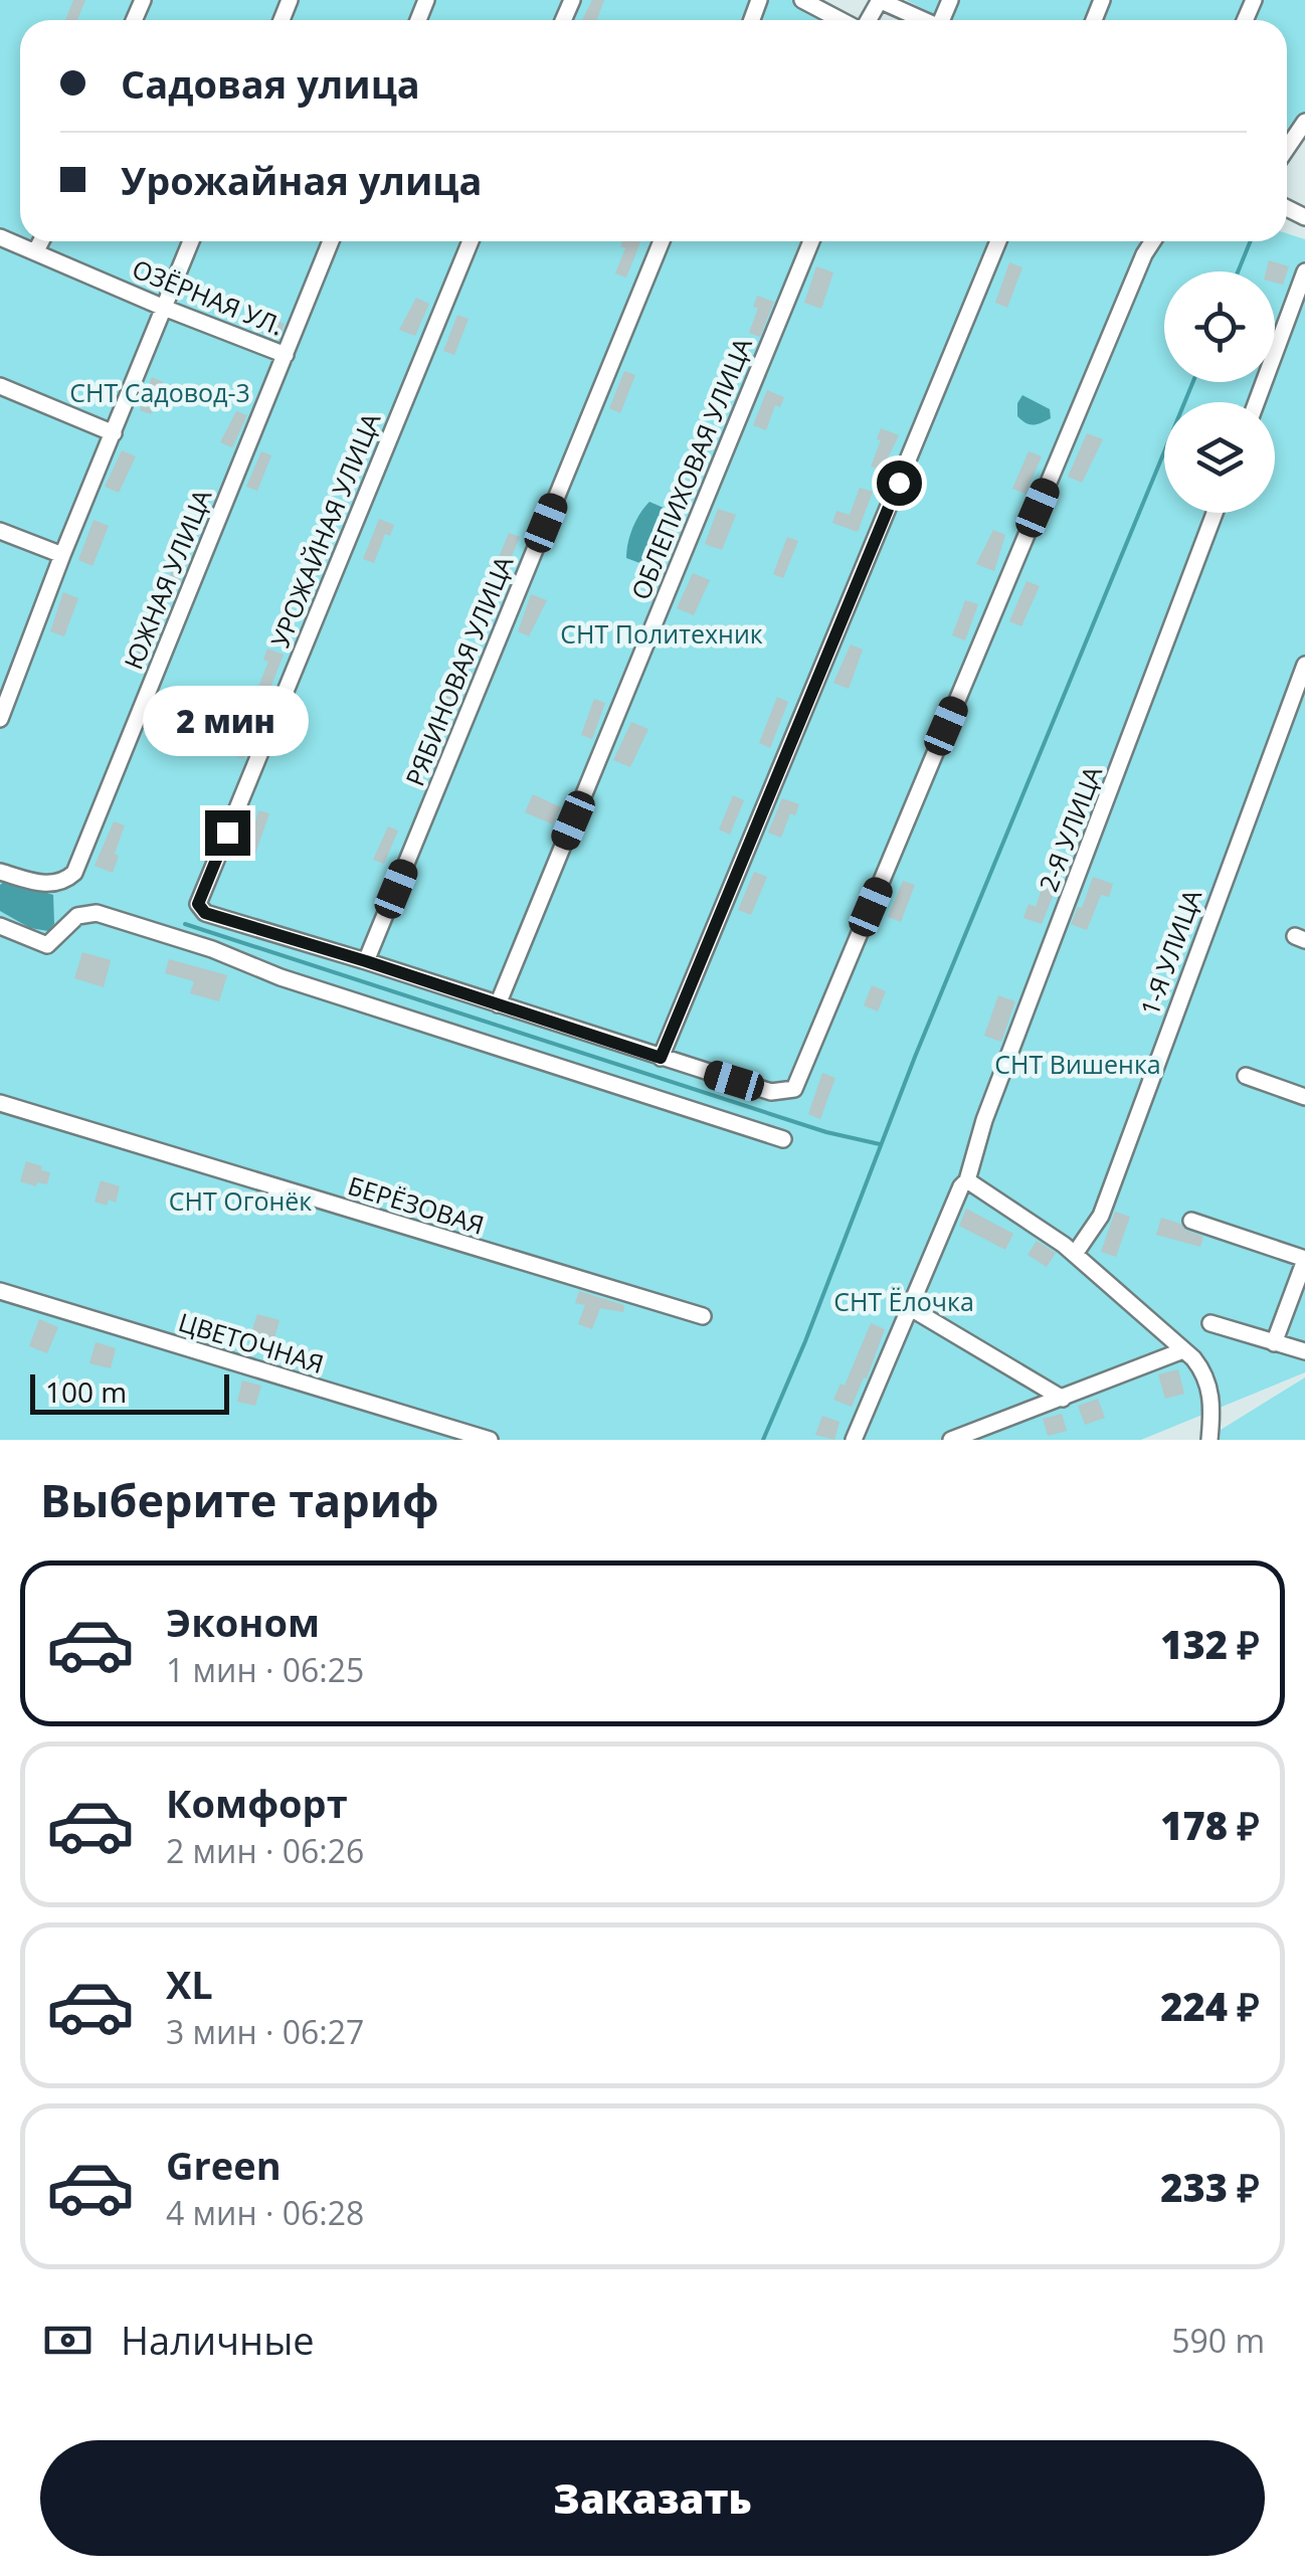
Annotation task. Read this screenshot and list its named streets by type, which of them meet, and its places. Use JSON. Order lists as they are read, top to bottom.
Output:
{
  "streets": {
    "street": [
      "ОЗЁРНАЯ УЛ.",
      "ОБЛЕПИХОВАЯ УЛИЦА",
      "УРОЖАЙНАЯ УЛИЦА",
      "ЮЖНАЯ УЛИЦА",
      "РЯБИНОВАЯ УЛИЦА",
      "2-Я УЛИЦА",
      "1-Я УЛИЦА",
      "БЕРЁЗОВАЯ",
      "ЦВЕТОЧНАЯ"
    ]
  },
  "crossings": [
    ["ОЗЁРНАЯ УЛ.", "ЮЖНАЯ УЛИЦА"],
    ["УРОЖАЙНАЯ УЛИЦА", "РЯБИНОВАЯ УЛИЦА"]
  ],
  "parks": [
    "СНТ Садовод-3",
    "СНТ Политехник",
    "СНТ Вишенка",
    "СНТ Огонёк",
    "СНТ Ёлочка"
  ],
  "scale_bar": "100 m",
  "page": {
    "banner": ["Садовая улица", "Урожайная улица"],
    "bubble": "2 мин",
    "scale": "100 m",
    "heading": "Выберите тариф",
    "list": [
      {
        "name": "Эконом",
        "note": "1 мин · 06:25",
        "value": "132 ₽"
      },
      {
        "name": "Комфорт",
        "note": "2 мин · 06:26",
        "value": "178 ₽"
      },
      {
        "name": "XL",
        "note": "3 мин · 06:27",
        "value": "224 ₽"
      },
      {
        "name": "Green",
        "note": "4 мин · 06:28",
        "value": "233 ₽"
      }
    ],
    "pay": ["Наличные", "590 m"],
    "buttons": "Заказать"
  }
}
